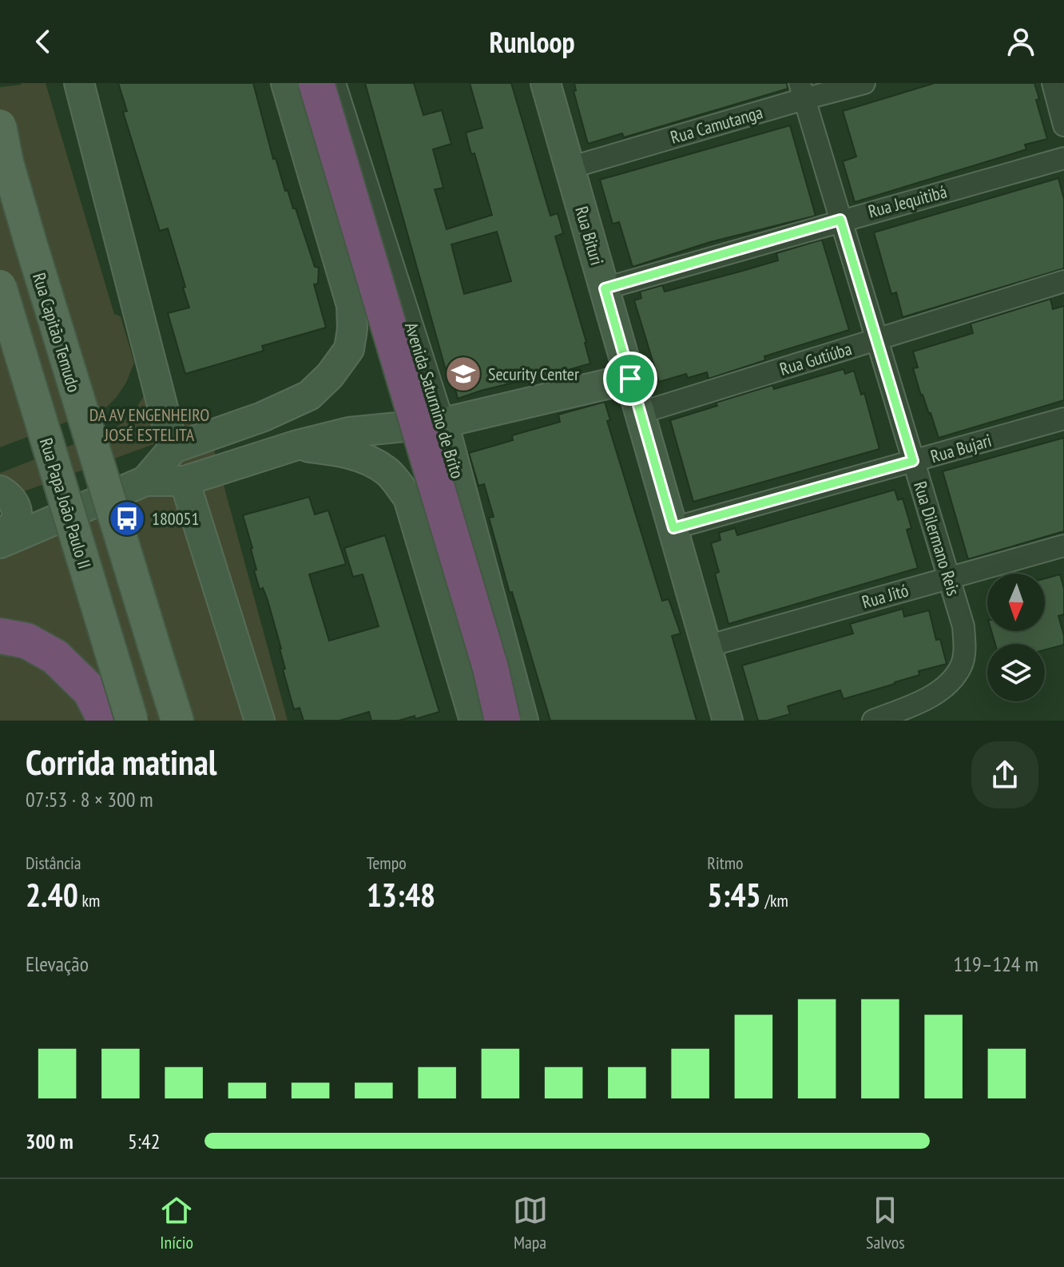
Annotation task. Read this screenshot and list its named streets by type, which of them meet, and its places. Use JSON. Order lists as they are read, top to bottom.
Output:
{
  "streets": {
    "main road": [
      "Rua Bituri",
      "Rua Capitão Temudo",
      "Avenida Saturnino de Brito",
      "Rua Papa João Paulo II"
    ],
    "street": [
      "Rua Camutanga",
      "Rua Jequitibá",
      "Rua Gutiúba",
      "Rua Bujari",
      "Rua Dilermano Reis",
      "Rua Jitó"
    ]
  },
  "crossings": [
    ["Rua Camutanga", "Rua Bituri"],
    ["Rua Camutanga", "Rua Dilermano Reis"],
    ["Rua Jequitibá", "Rua Bituri"],
    ["Rua Jequitibá", "Rua Dilermano Reis"],
    ["Rua Bituri", "Rua Gutiúba"],
    ["Rua Bituri", "Rua Bujari"],
    ["Rua Bituri", "Rua Jitó"],
    ["Rua Gutiúba", "Rua Dilermano Reis"],
    ["Rua Bujari", "Rua Dilermano Reis"],
    ["Rua Dilermano Reis", "Rua Jitó"]
  ],
  "parks": ["DA AV ENGENHEIRO JOSÉ ESTELITA"],
  "places": {
    "school or university": ["Security Center"],
    "bus stop": ["180051"]
  },
  "north": "bottom",
  "page": {
    "header": "Runloop",
    "heading": ["Corrida matinal", "07:53 · 8 × 300 m"],
    "stats": [
      ["Distância", "2.40 km"],
      ["Tempo", "13:48"],
      ["Ritmo", "5:45 /km"]
    ],
    "chart": ["Elevação", "119–124 m"],
    "list": [
      {
        "name": "300 m",
        "note": "5:42"
      }
    ],
    "tabs": ["Início", "Mapa", "Salvos"]
  }
}
